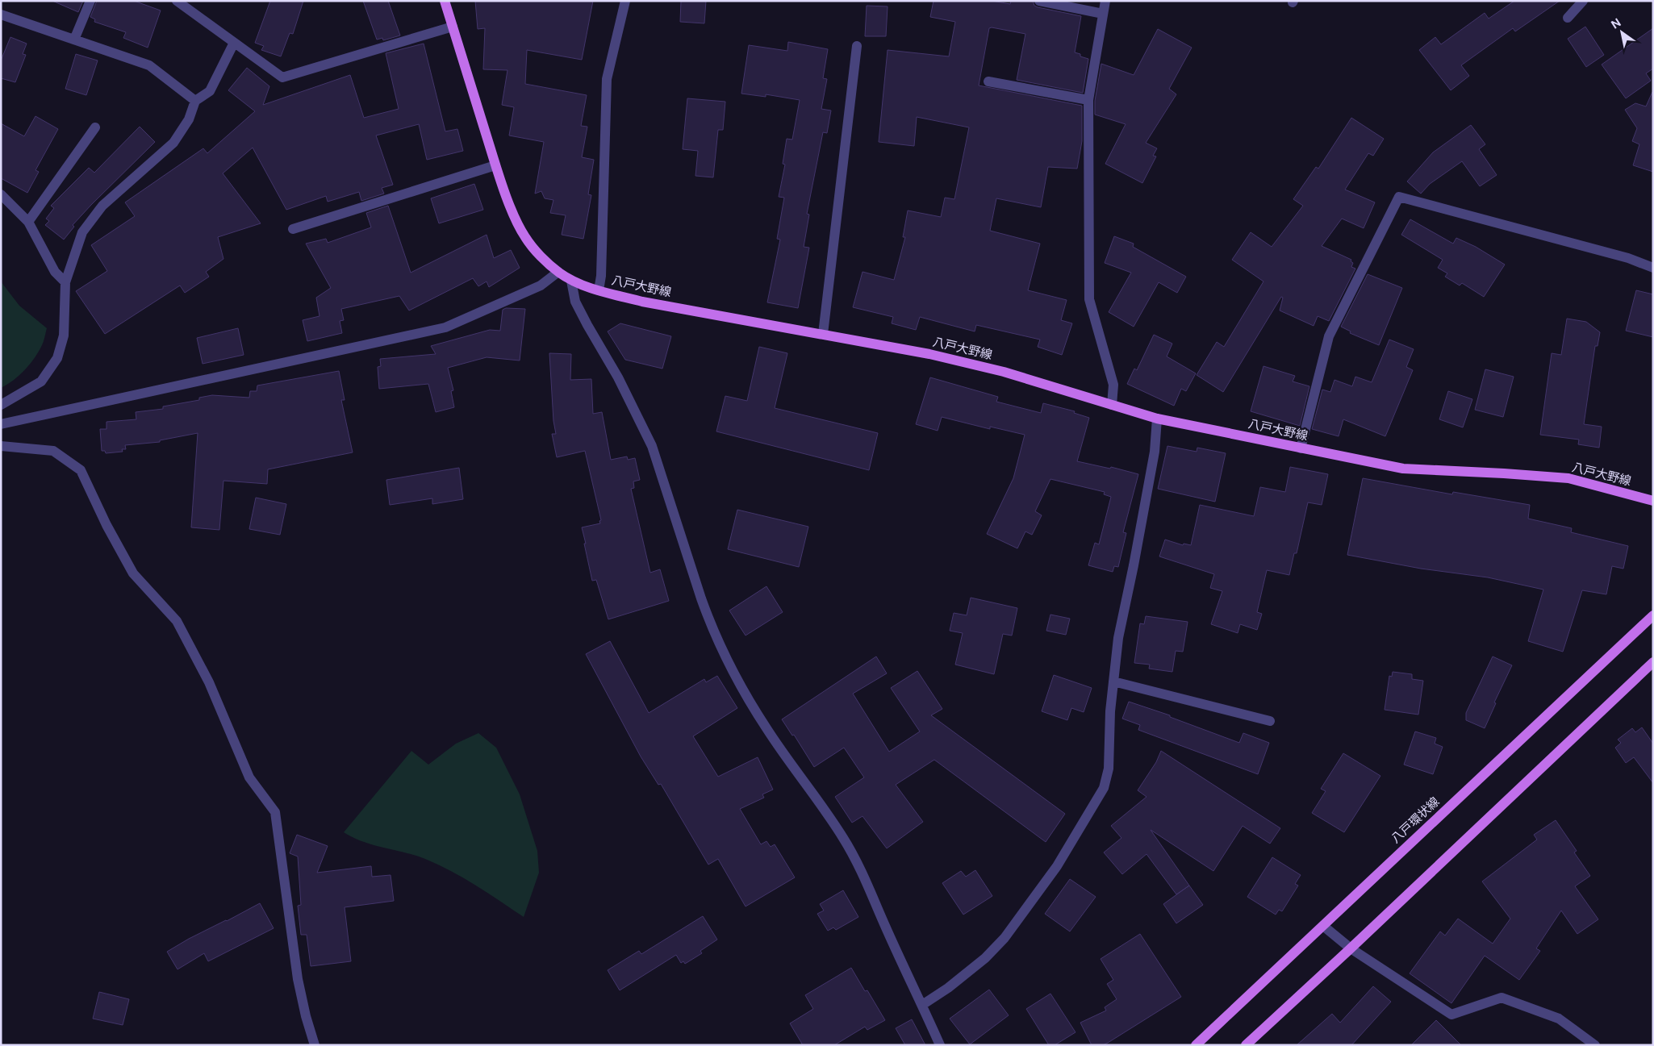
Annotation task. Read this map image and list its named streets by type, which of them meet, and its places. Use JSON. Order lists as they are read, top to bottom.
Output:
{
  "streets": {
    "main road": ["八戸大野線", "八戸環状線"]
  },
  "north": "top left"
}
